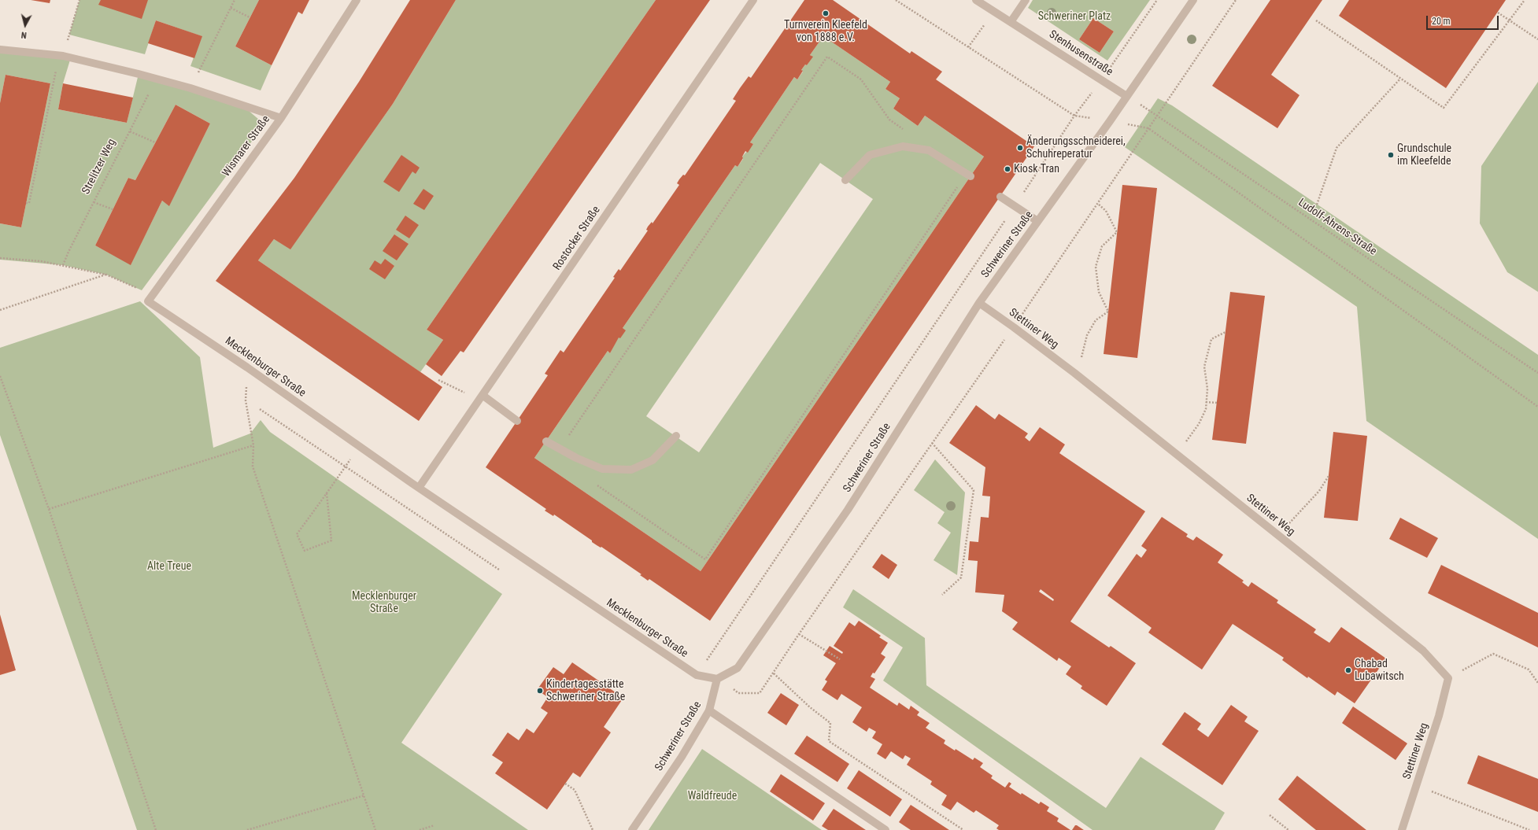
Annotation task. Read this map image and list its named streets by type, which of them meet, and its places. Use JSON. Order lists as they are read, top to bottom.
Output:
{
  "streets": {
    "street": [
      "Stenhusenstraße",
      "Wismarer Straße",
      "Rostocker Straße",
      "Schweriner Straße",
      "Stettiner Weg",
      "Mecklenburger Straße"
    ],
    "path": ["Strelitzer Weg", "Ludolf-Ahrens-Straße"]
  },
  "crossings": [
    ["Stenhusenstraße", "Ludolf-Ahrens-Straße"],
    ["Stenhusenstraße", "Schweriner Straße"],
    ["Wismarer Straße", "Mecklenburger Straße"],
    ["Ludolf-Ahrens-Straße", "Schweriner Straße"],
    ["Rostocker Straße", "Mecklenburger Straße"],
    ["Schweriner Straße", "Stettiner Weg"],
    ["Schweriner Straße", "Mecklenburger Straße"]
  ],
  "parks": [
    "Schweriner Platz",
    "Alte Treue",
    "Mecklenburger Straße",
    "Waldfreude"
  ],
  "places": [
    "Turnverein Kleefeld von 1888 e.V.",
    "Änderungsschneiderei, Schuhreperatur",
    "Grundschule im Kleefelde",
    "Kiosk Tran",
    "Chabad Lubawitsch",
    "Kindertagesstätte Schweriner Straße"
  ],
  "scale_bar": "20 m",
  "north": "bottom"
}
